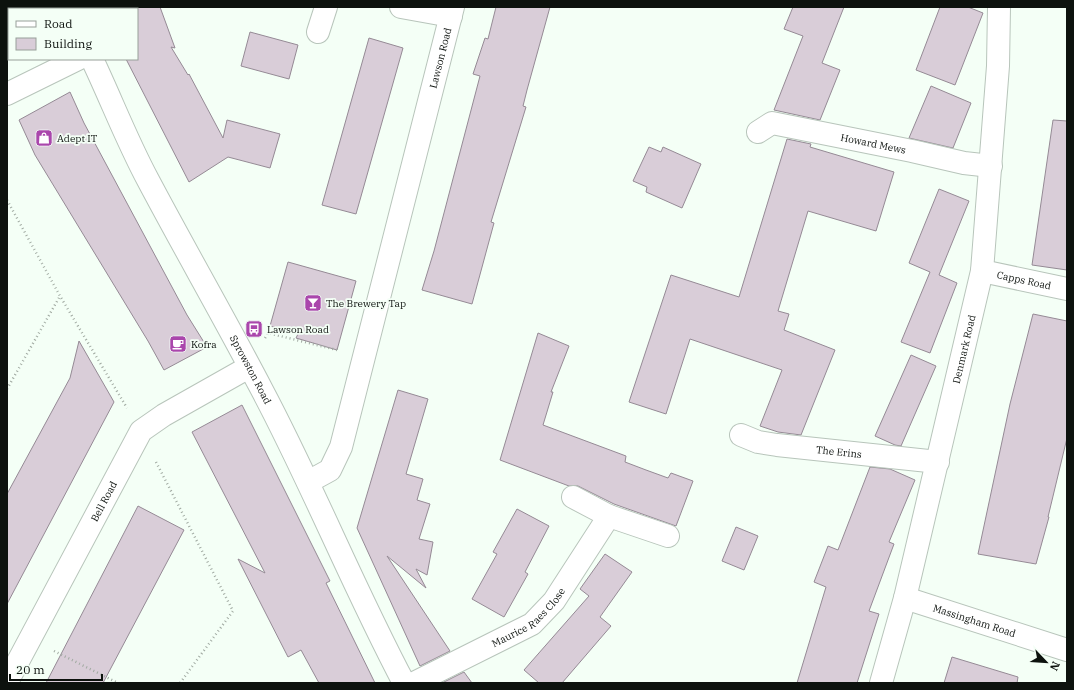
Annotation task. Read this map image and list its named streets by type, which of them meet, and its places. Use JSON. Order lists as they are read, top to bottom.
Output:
{
  "streets": {
    "street": [
      "Lawson Road",
      "Howard Mews",
      "Capps Road",
      "Denmark Road",
      "Sprowston Road",
      "The Erins",
      "Bell Road",
      "Maurice Raes Close",
      "Massingham Road"
    ]
  },
  "crossings": [
    ["Lawson Road", "Sprowston Road"],
    ["Howard Mews", "Denmark Road"],
    ["Capps Road", "Denmark Road"],
    ["Denmark Road", "The Erins"],
    ["Denmark Road", "Massingham Road"],
    ["Sprowston Road", "Bell Road"]
  ],
  "places": {
    "shop": ["Adept IT"],
    "bar": ["The Brewery Tap"],
    "bus stop": ["Lawson Road"],
    "cafe": ["Kofra"]
  },
  "legend": ["Road", "Building"],
  "scale_bar": "20 m",
  "north": "bottom right"
}
